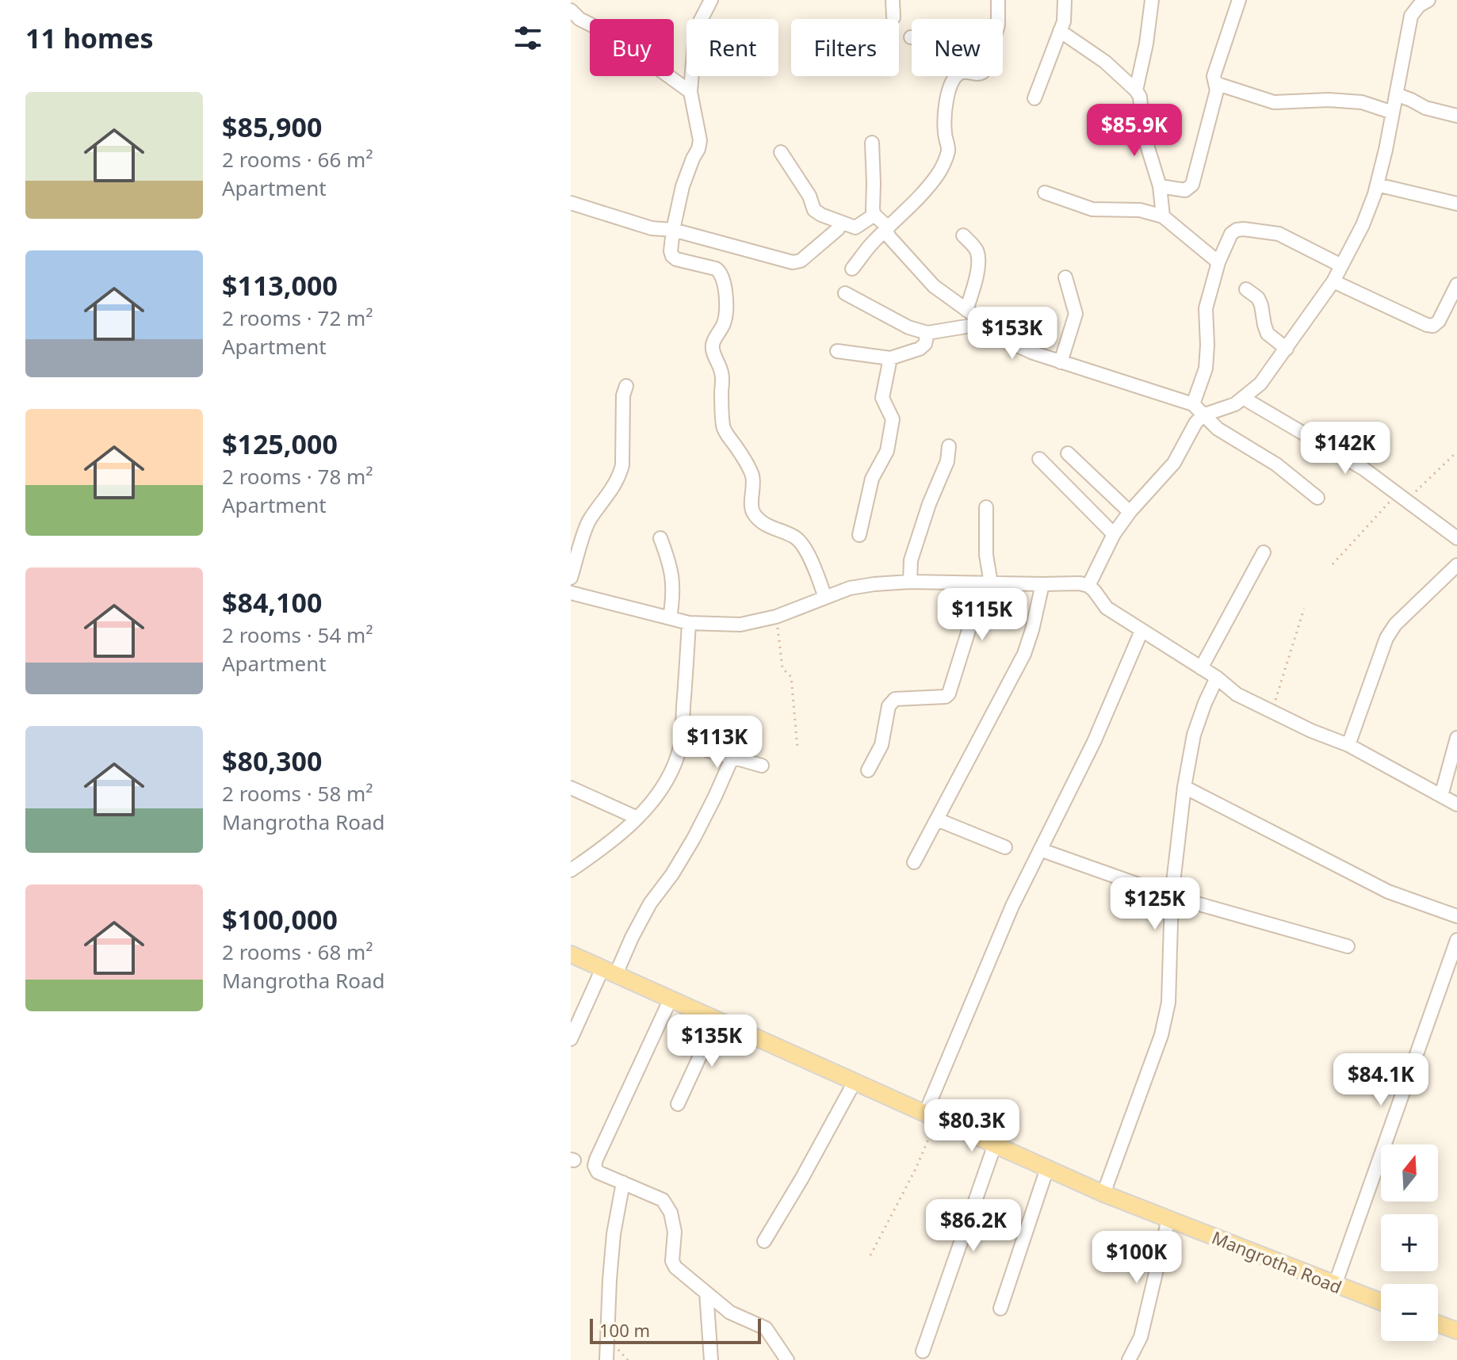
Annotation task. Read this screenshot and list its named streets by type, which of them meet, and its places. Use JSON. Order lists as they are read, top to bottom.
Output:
{
  "streets": {
    "main road": ["Mangrotha Road"]
  },
  "scale_bar": "100 m",
  "north": "top",
  "page": {
    "heading": "11 homes",
    "chip": [
      "Buy",
      "Rent",
      "Filters",
      "New"
    ],
    "list": [
      {
        "name": "$85,900",
        "note": "2 rooms · 66 m² · Apartment"
      },
      {
        "name": "$113,000",
        "note": "2 rooms · 72 m² · Apartment"
      },
      {
        "name": "$125,000",
        "note": "2 rooms · 78 m² · Apartment"
      },
      {
        "name": "$84,100",
        "note": "2 rooms · 54 m² · Apartment"
      },
      {
        "name": "$80,300",
        "note": "2 rooms · 58 m² · Mangrotha Road"
      },
      {
        "name": "$100,000",
        "note": "2 rooms · 68 m² · Mangrotha Road"
      }
    ],
    "price": [
      "$85.9K",
      "$153K",
      "$142K",
      "$115K",
      "$113K",
      "$125K",
      "$135K",
      "$84.1K",
      "$80.3K",
      "$86.2K",
      "$100K"
    ],
    "map_buttons": ["+", "−"],
    "scale": "100 m"
  }
}
